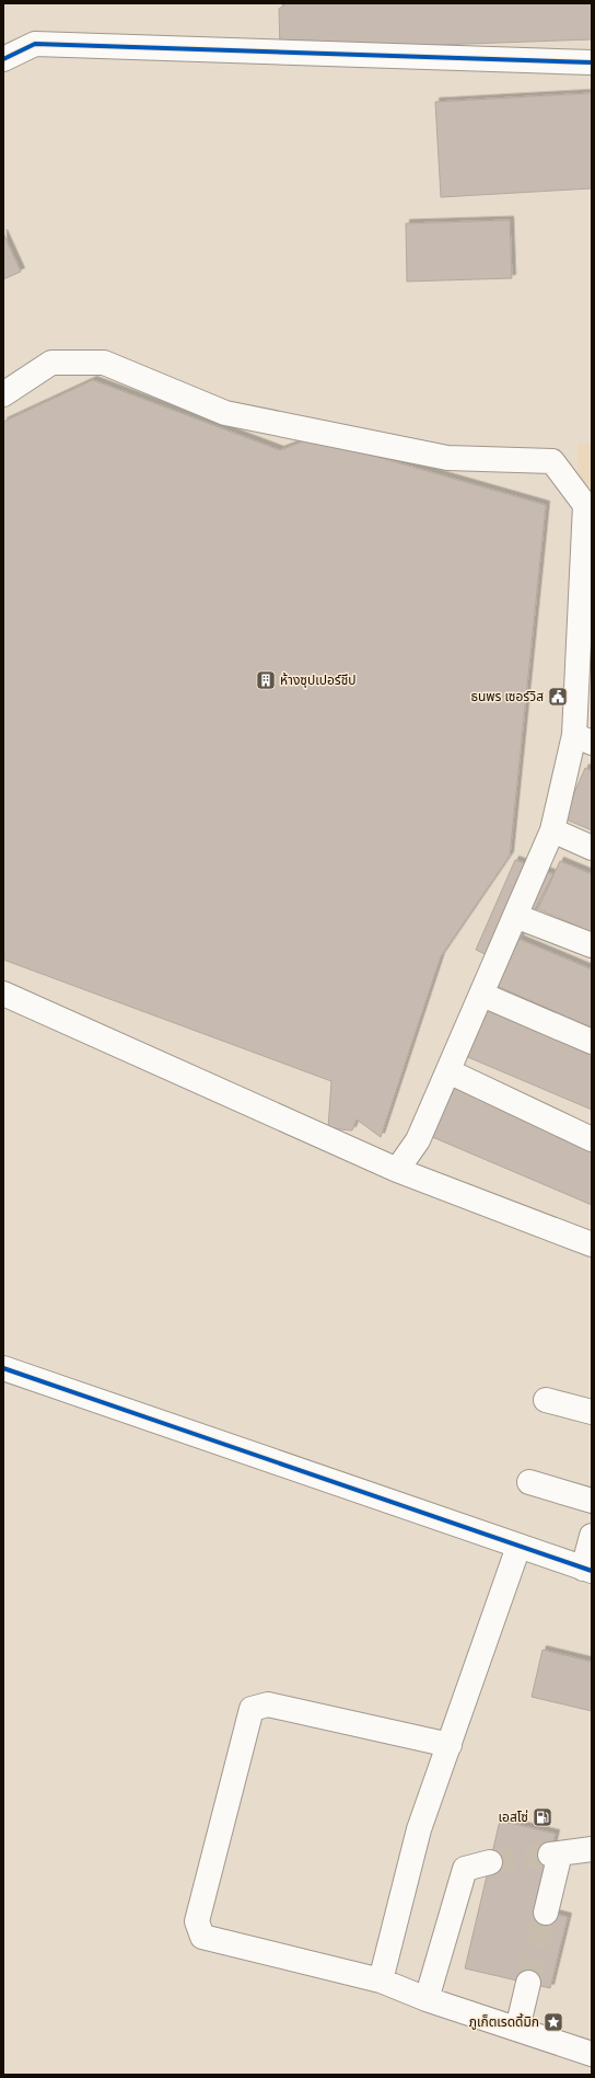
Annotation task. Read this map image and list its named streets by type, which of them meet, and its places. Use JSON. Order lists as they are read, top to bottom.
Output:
{
  "places": {
    "building": ["ห้างซุปเปอร์ชีป"],
    "public building": ["ธนพร เซอร์วิส"],
    "fuel station": ["เอสโซ่"],
    "place": ["ภูเก็ตเรดดี้มิก"]
  }
}
